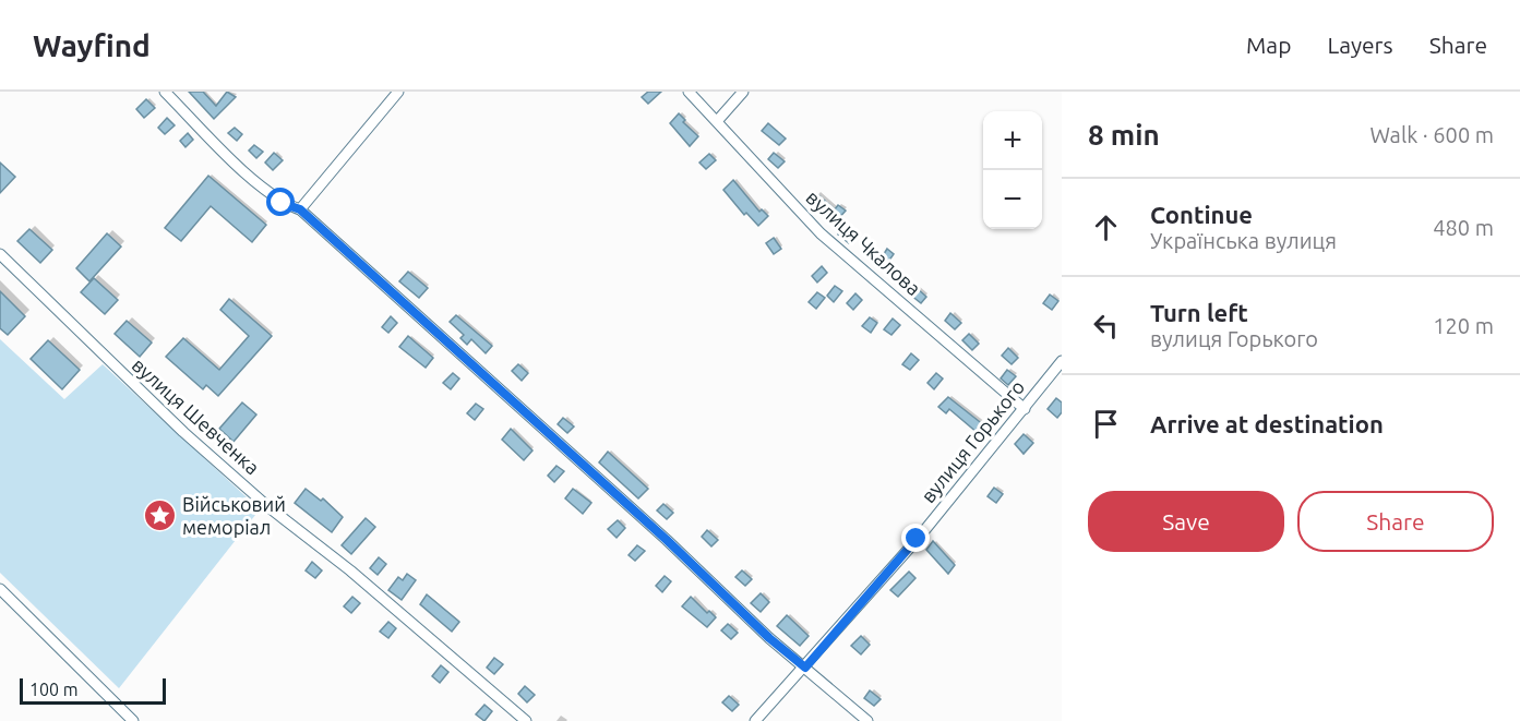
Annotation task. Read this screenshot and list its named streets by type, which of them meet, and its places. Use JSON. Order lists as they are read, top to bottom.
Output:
{
  "streets": {
    "street": ["вулиця Чкалова", "вулиця Шевченка", "вулиця Горького"]
  },
  "crossings": [
    ["вулиця Чкалова", "вулиця Горького"]
  ],
  "places": {
    "place": ["Військовий меморіал"]
  },
  "scale_bar": "100 m",
  "page": {
    "header": "Wayfind",
    "nav": ["Map", "Layers", "Share"],
    "heading": ["8 min", "Walk · 600 m"],
    "map_buttons": ["+", "−"],
    "list": [
      ["Continue", "Українська вулиця", "480 m"],
      ["Turn left", "вулиця Горького", "120 m"],
      "Arrive at destination"
    ],
    "buttons": ["Save", "Share"],
    "scale": "100 m"
  }
}
